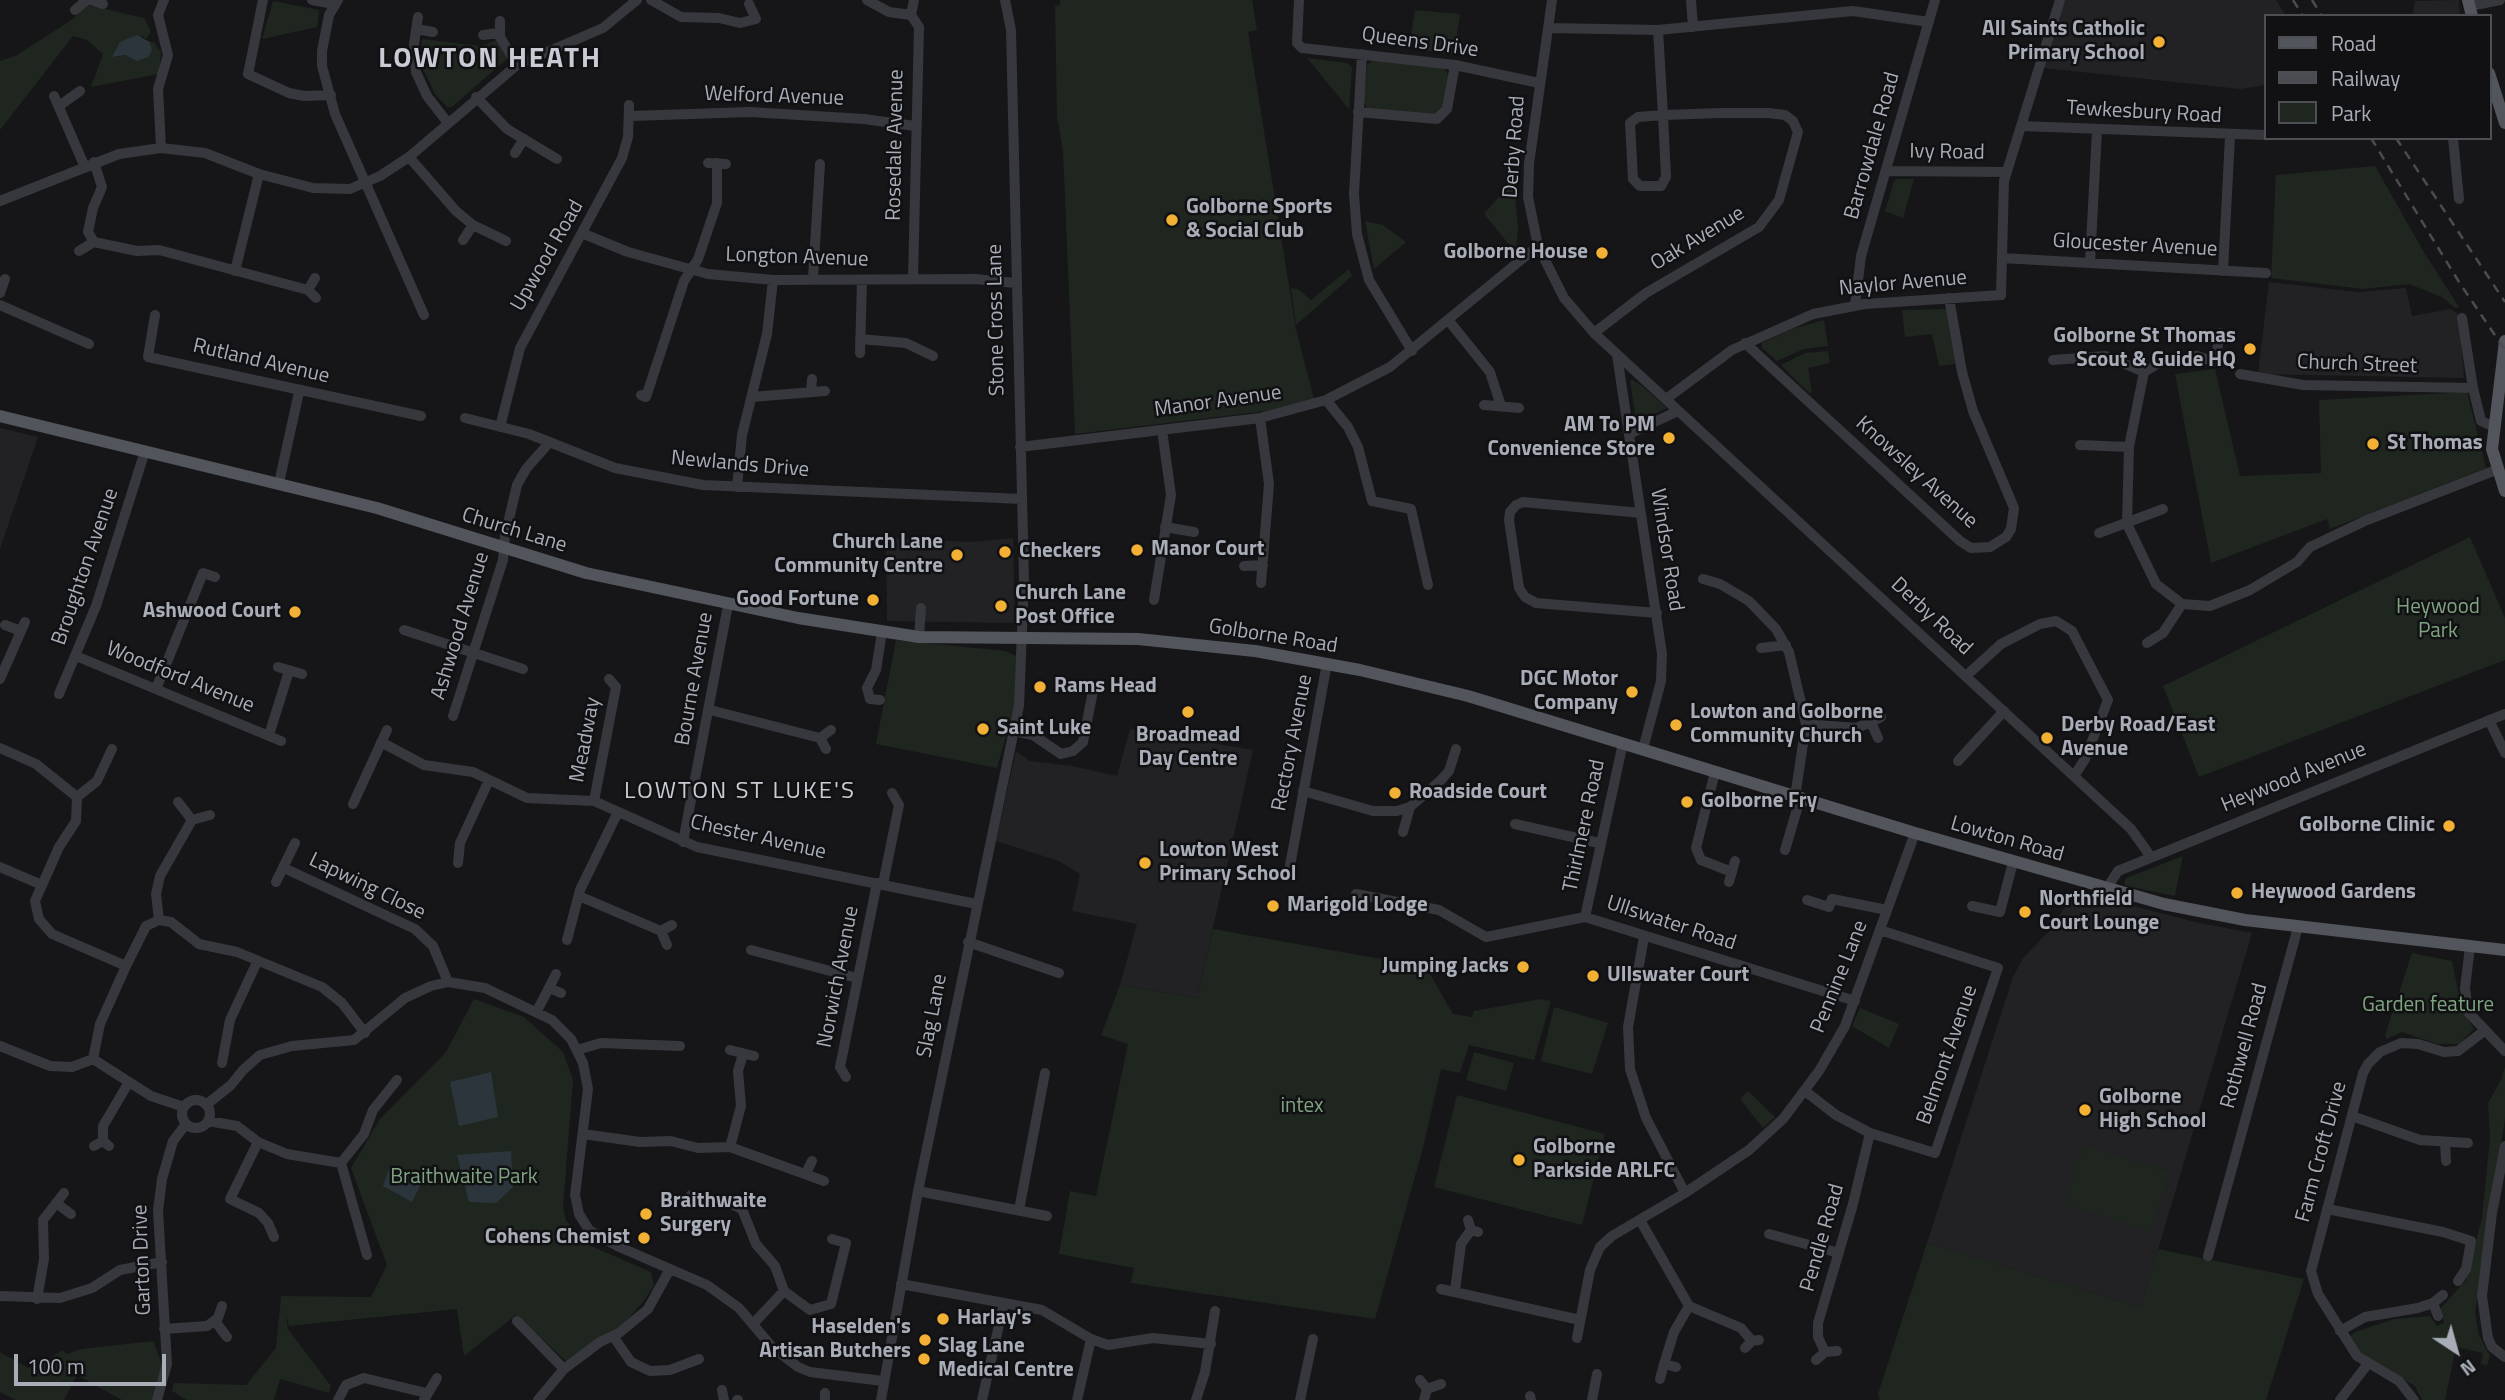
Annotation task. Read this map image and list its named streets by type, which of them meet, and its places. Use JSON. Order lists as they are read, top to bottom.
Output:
{
  "streets": {
    "main road": ["Church Lane", "Golborne Road", "Lowton Road"],
    "street": [
      "Queens Drive",
      "Welford Avenue",
      "Tewkesbury Road",
      "Rosedale Avenue",
      "Barrowdale Road",
      "Derby Road",
      "Ivy Road",
      "Oak Avenue",
      "Gloucester Avenue",
      "Upwood Road",
      "Longton Avenue",
      "Naylor Avenue",
      "Stone Cross Lane",
      "Rutland Avenue",
      "Church Street",
      "Manor Avenue",
      "Newlands Drive",
      "Knowsley Avenue",
      "Windsor Road",
      "Broughton Avenue",
      "Ashwood Avenue",
      "Woodford Avenue",
      "Bourne Avenue",
      "Meadway",
      "Rectory Avenue",
      "Heywood Avenue",
      "Thirlmere Road",
      "Chester Avenue",
      "Lapwing Close",
      "Ullswater Road",
      "Norwich Avenue",
      "Pennine Lane",
      "Slag Lane",
      "Rothwell Road",
      "Belmont Avenue",
      "Farm Croft Drive",
      "Pendle Road",
      "Garton Drive"
    ]
  },
  "crossings": [
    ["Queens Drive", "Derby Road"],
    ["Welford Avenue", "Rosedale Avenue"],
    ["Welford Avenue", "Upwood Road"],
    ["Rosedale Avenue", "Longton Avenue"],
    ["Barrowdale Road", "Ivy Road"],
    ["Barrowdale Road", "Naylor Avenue"],
    ["Derby Road", "Oak Avenue"],
    ["Derby Road", "Naylor Avenue"],
    ["Derby Road", "Manor Avenue"],
    ["Derby Road", "Windsor Road"],
    ["Derby Road", "Heywood Avenue"],
    ["Gloucester Avenue", "Naylor Avenue"],
    ["Upwood Road", "Longton Avenue"],
    ["Upwood Road", "Newlands Drive"],
    ["Longton Avenue", "Stone Cross Lane"],
    ["Naylor Avenue", "Knowsley Avenue"],
    ["Stone Cross Lane", "Manor Avenue"],
    ["Stone Cross Lane", "Newlands Drive"],
    ["Stone Cross Lane", "Church Lane"],
    ["Stone Cross Lane", "Golborne Road"],
    ["Stone Cross Lane", "Slag Lane"],
    ["Newlands Drive", "Ashwood Avenue"],
    ["Church Lane", "Broughton Avenue"],
    ["Church Lane", "Ashwood Avenue"],
    ["Church Lane", "Golborne Road"],
    ["Church Lane", "Bourne Avenue"],
    ["Church Lane", "Slag Lane"],
    ["Windsor Road", "Lowton Road"],
    ["Broughton Avenue", "Woodford Avenue"],
    ["Golborne Road", "Rectory Avenue"],
    ["Golborne Road", "Lowton Road"],
    ["Golborne Road", "Slag Lane"],
    ["Bourne Avenue", "Chester Avenue"],
    ["Meadway", "Chester Avenue"],
    ["Heywood Avenue", "Lowton Road"],
    ["Thirlmere Road", "Lowton Road"],
    ["Thirlmere Road", "Ullswater Road"],
    ["Chester Avenue", "Norwich Avenue"],
    ["Chester Avenue", "Slag Lane"],
    ["Lowton Road", "Pennine Lane"],
    ["Lowton Road", "Rothwell Road"],
    ["Ullswater Road", "Pennine Lane"],
    ["Pennine Lane", "Belmont Avenue"],
    ["Belmont Avenue", "Pendle Road"]
  ],
  "districts": ["LOWTON HEATH", "LOWTON ST LUKE'S"],
  "parks": [
    "Heywood Park",
    "Garden feature",
    "intex",
    "Braithwaite Park"
  ],
  "places": [
    "All Saints Catholic Primary School",
    "Golborne Sports & Social Club",
    "Golborne House",
    "Golborne St Thomas Scout & Guide HQ",
    "AM To PM Convenience Store",
    "St Thomas",
    "Manor Court",
    "Checkers",
    "Church Lane Community Centre",
    "Good Fortune",
    "Church Lane Post Office",
    "Ashwood Court",
    "Rams Head",
    "DGC Motor Company",
    "Broadmead Day Centre",
    "Lowton and Golborne Community Church",
    "Saint Luke",
    "Derby Road/East Avenue",
    "Roadside Court",
    "Golborne Fry",
    "Golborne Clinic",
    "Lowton West Primary School",
    "Heywood Gardens",
    "Marigold Lodge",
    "Northfield Court Lounge",
    "Jumping Jacks",
    "Ullswater Court",
    "Golborne High School",
    "Golborne Parkside ARLFC",
    "Braithwaite Surgery",
    "Cohens Chemist",
    "Harlay's",
    "Haselden's Artisan Butchers",
    "Slag Lane Medical Centre"
  ],
  "legend": ["Road", "Railway", "Park"],
  "scale_bar": "100 m",
  "north": "bottom right"
}
